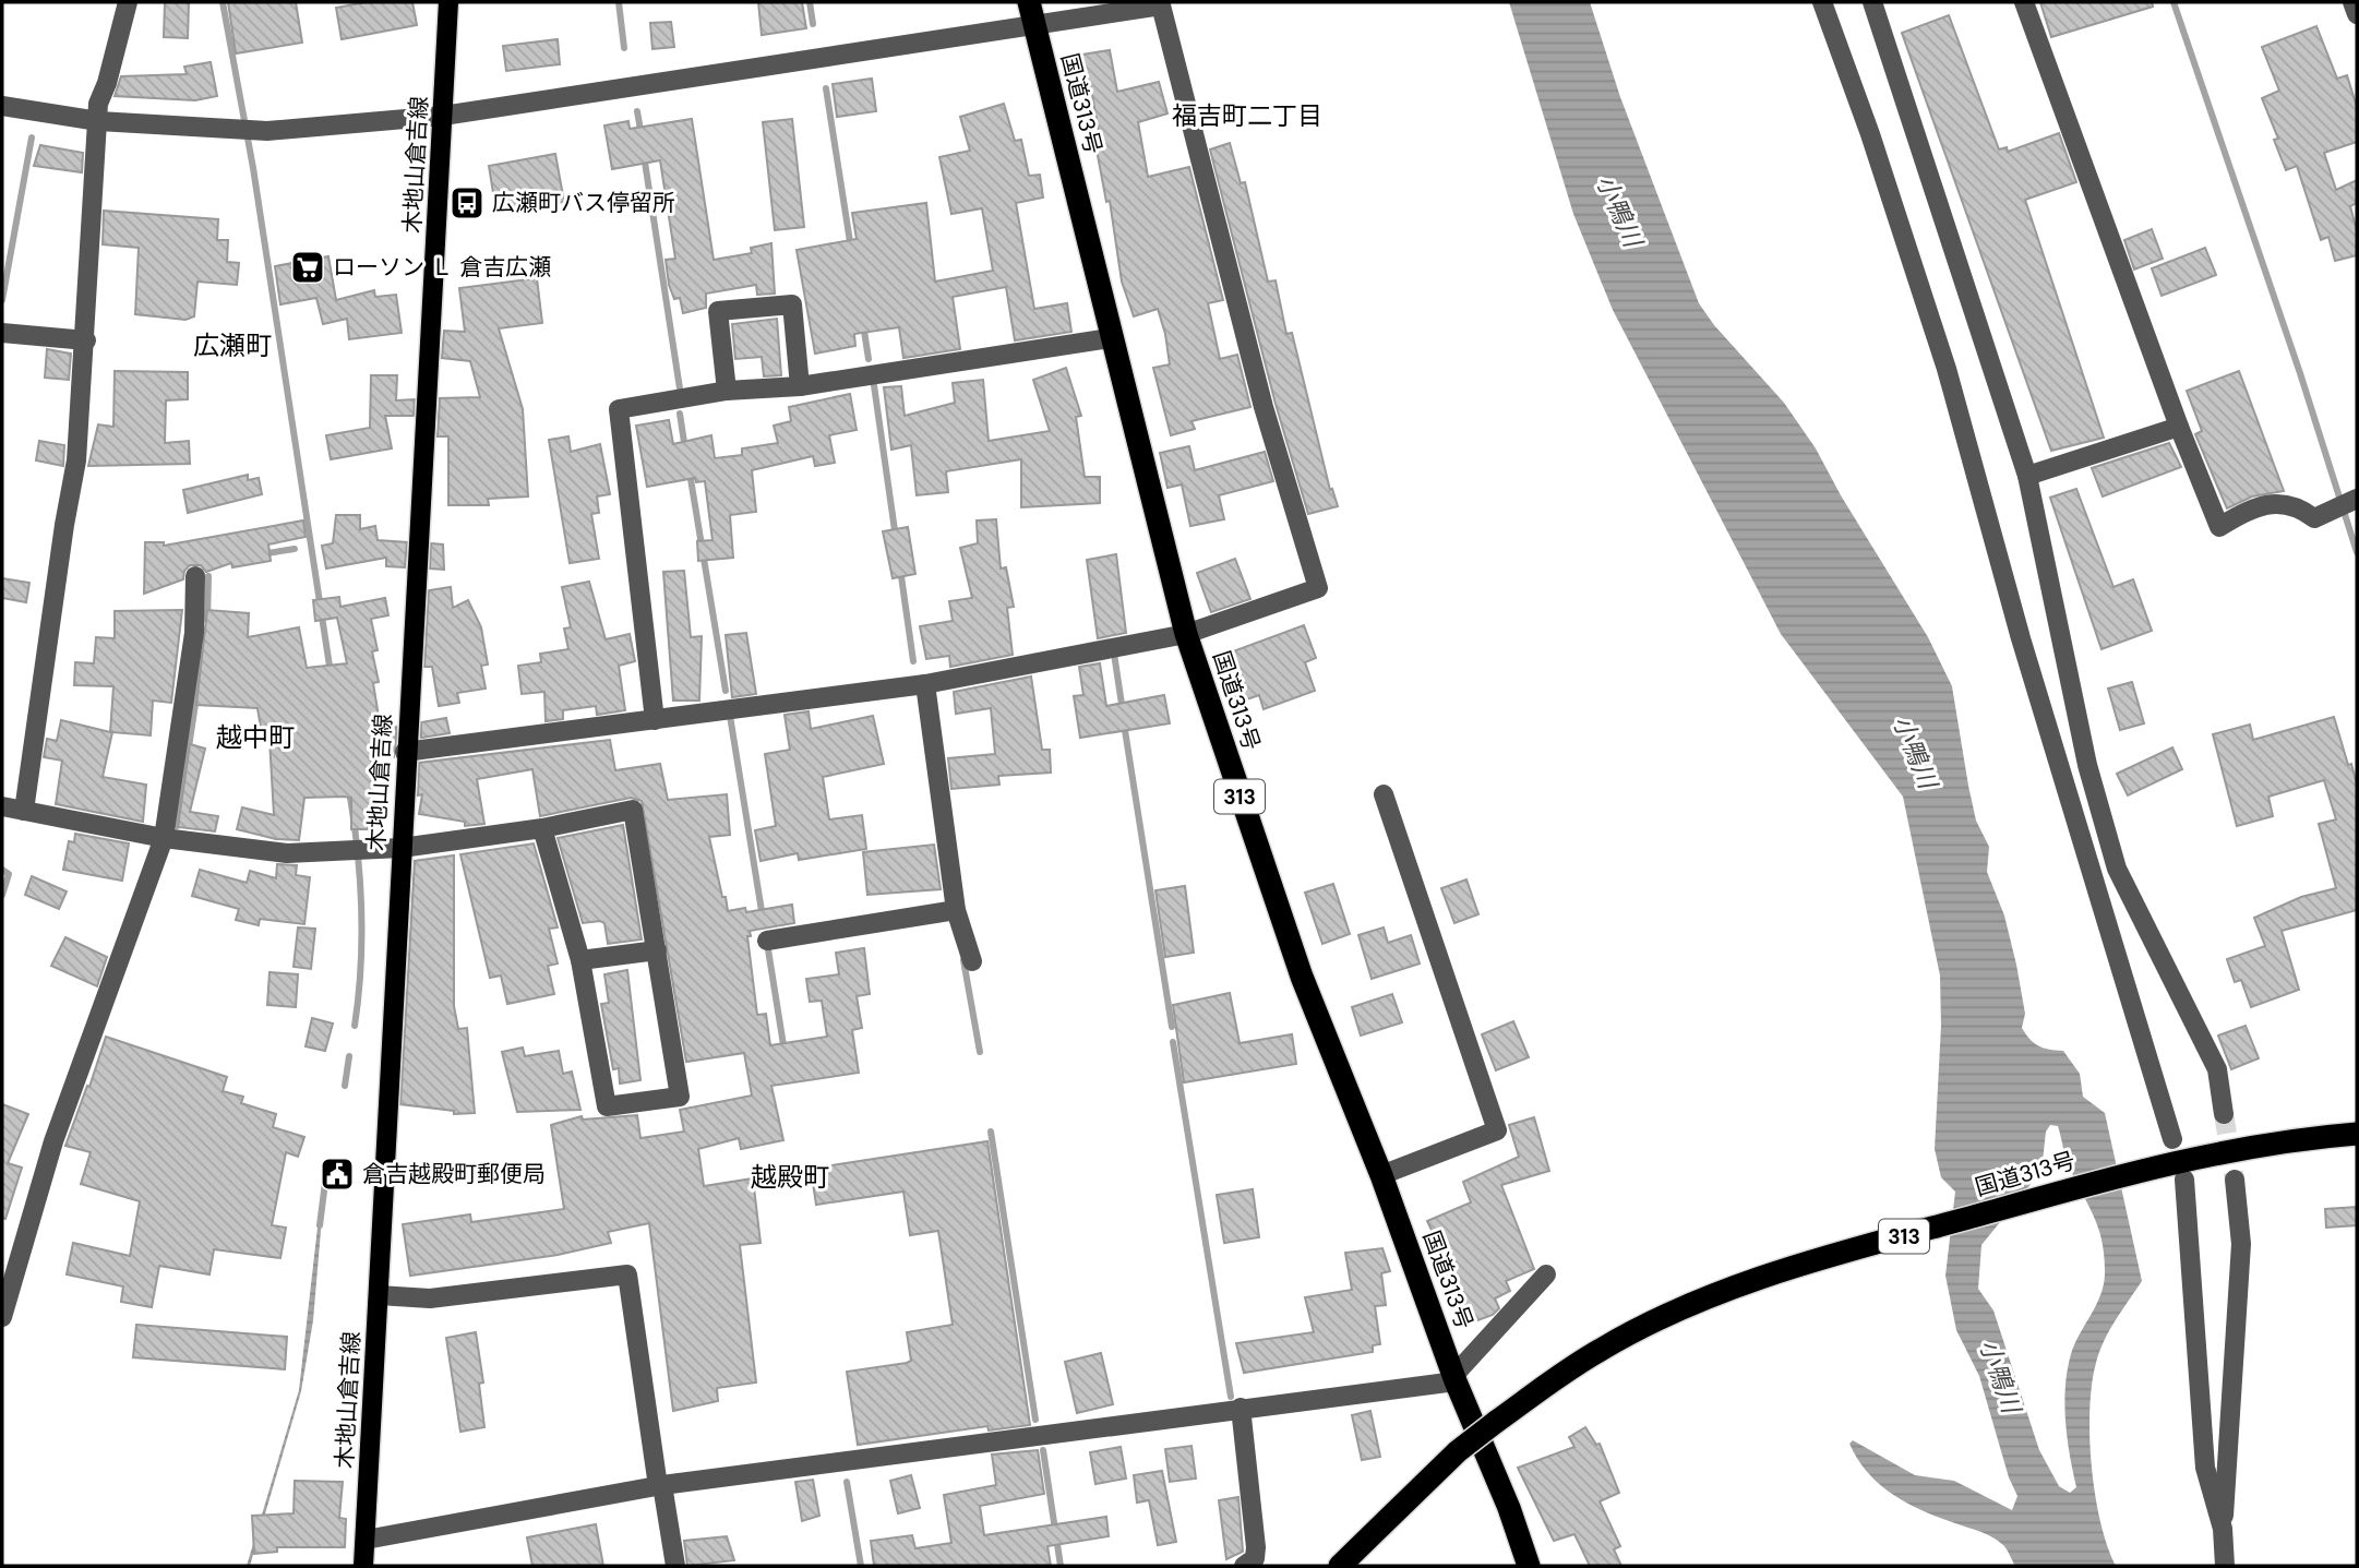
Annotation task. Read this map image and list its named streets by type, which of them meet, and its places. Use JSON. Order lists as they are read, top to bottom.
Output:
{
  "streets": {
    "highway": ["国道313号", "313"],
    "main road": ["木地山倉吉線"]
  },
  "districts": [
    "福吉町二丁目",
    "広瀬町",
    "越中町",
    "越殿町"
  ],
  "water": ["小鴨川"],
  "places": {
    "bus stop": ["広瀬町バス停留所"],
    "supermarket": ["ローソン Ｌ 倉吉広瀬"],
    "public building": ["倉吉越殿町郵便局"]
  }
}
